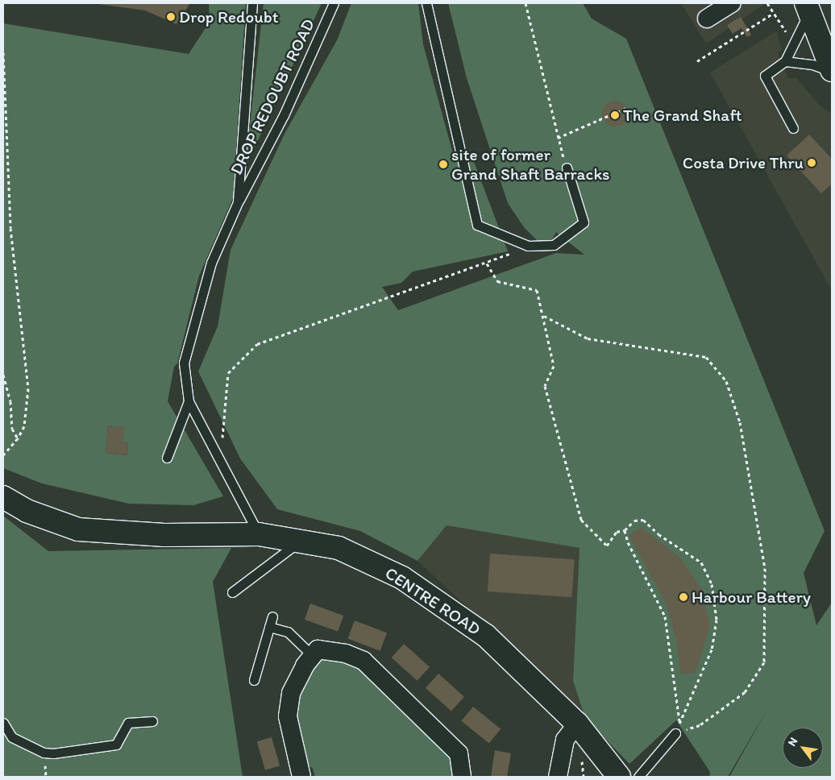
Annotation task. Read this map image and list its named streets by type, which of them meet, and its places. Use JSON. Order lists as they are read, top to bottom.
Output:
{
  "streets": {
    "main road": ["CENTRE ROAD"],
    "lane": ["DROP REDOUBT ROAD"]
  },
  "crossings": [
    ["DROP REDOUBT ROAD", "CENTRE ROAD"]
  ],
  "places": [
    "Drop Redoubt",
    "The Grand Shaft",
    "Costa Drive Thru",
    "site of former Grand Shaft Barracks",
    "Harbour Battery"
  ],
  "north": "top left"
}
